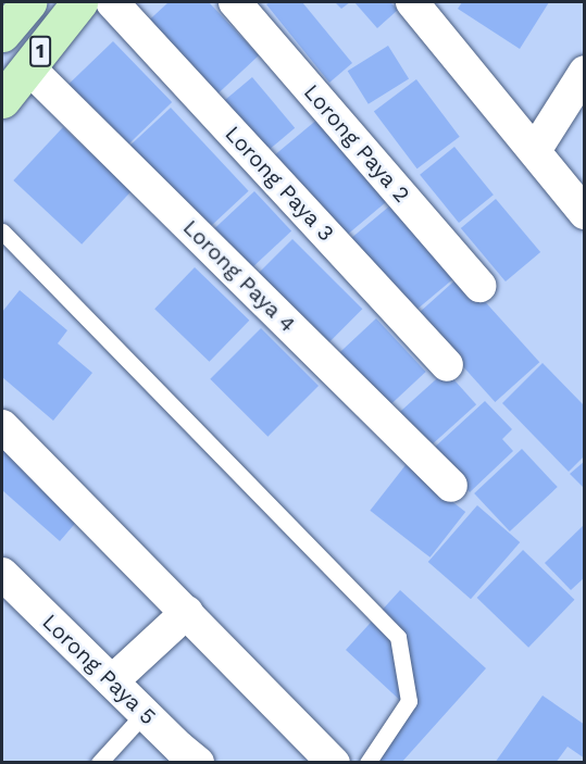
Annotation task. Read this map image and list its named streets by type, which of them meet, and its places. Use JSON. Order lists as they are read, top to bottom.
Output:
{
  "streets": {
    "main road": ["1"],
    "street": [
      "Lorong Paya 2",
      "Lorong Paya 3",
      "Lorong Paya 4",
      "Lorong Paya 5"
    ]
  },
  "crossings": [
    ["1", "Lorong Paya 4"]
  ]
}
